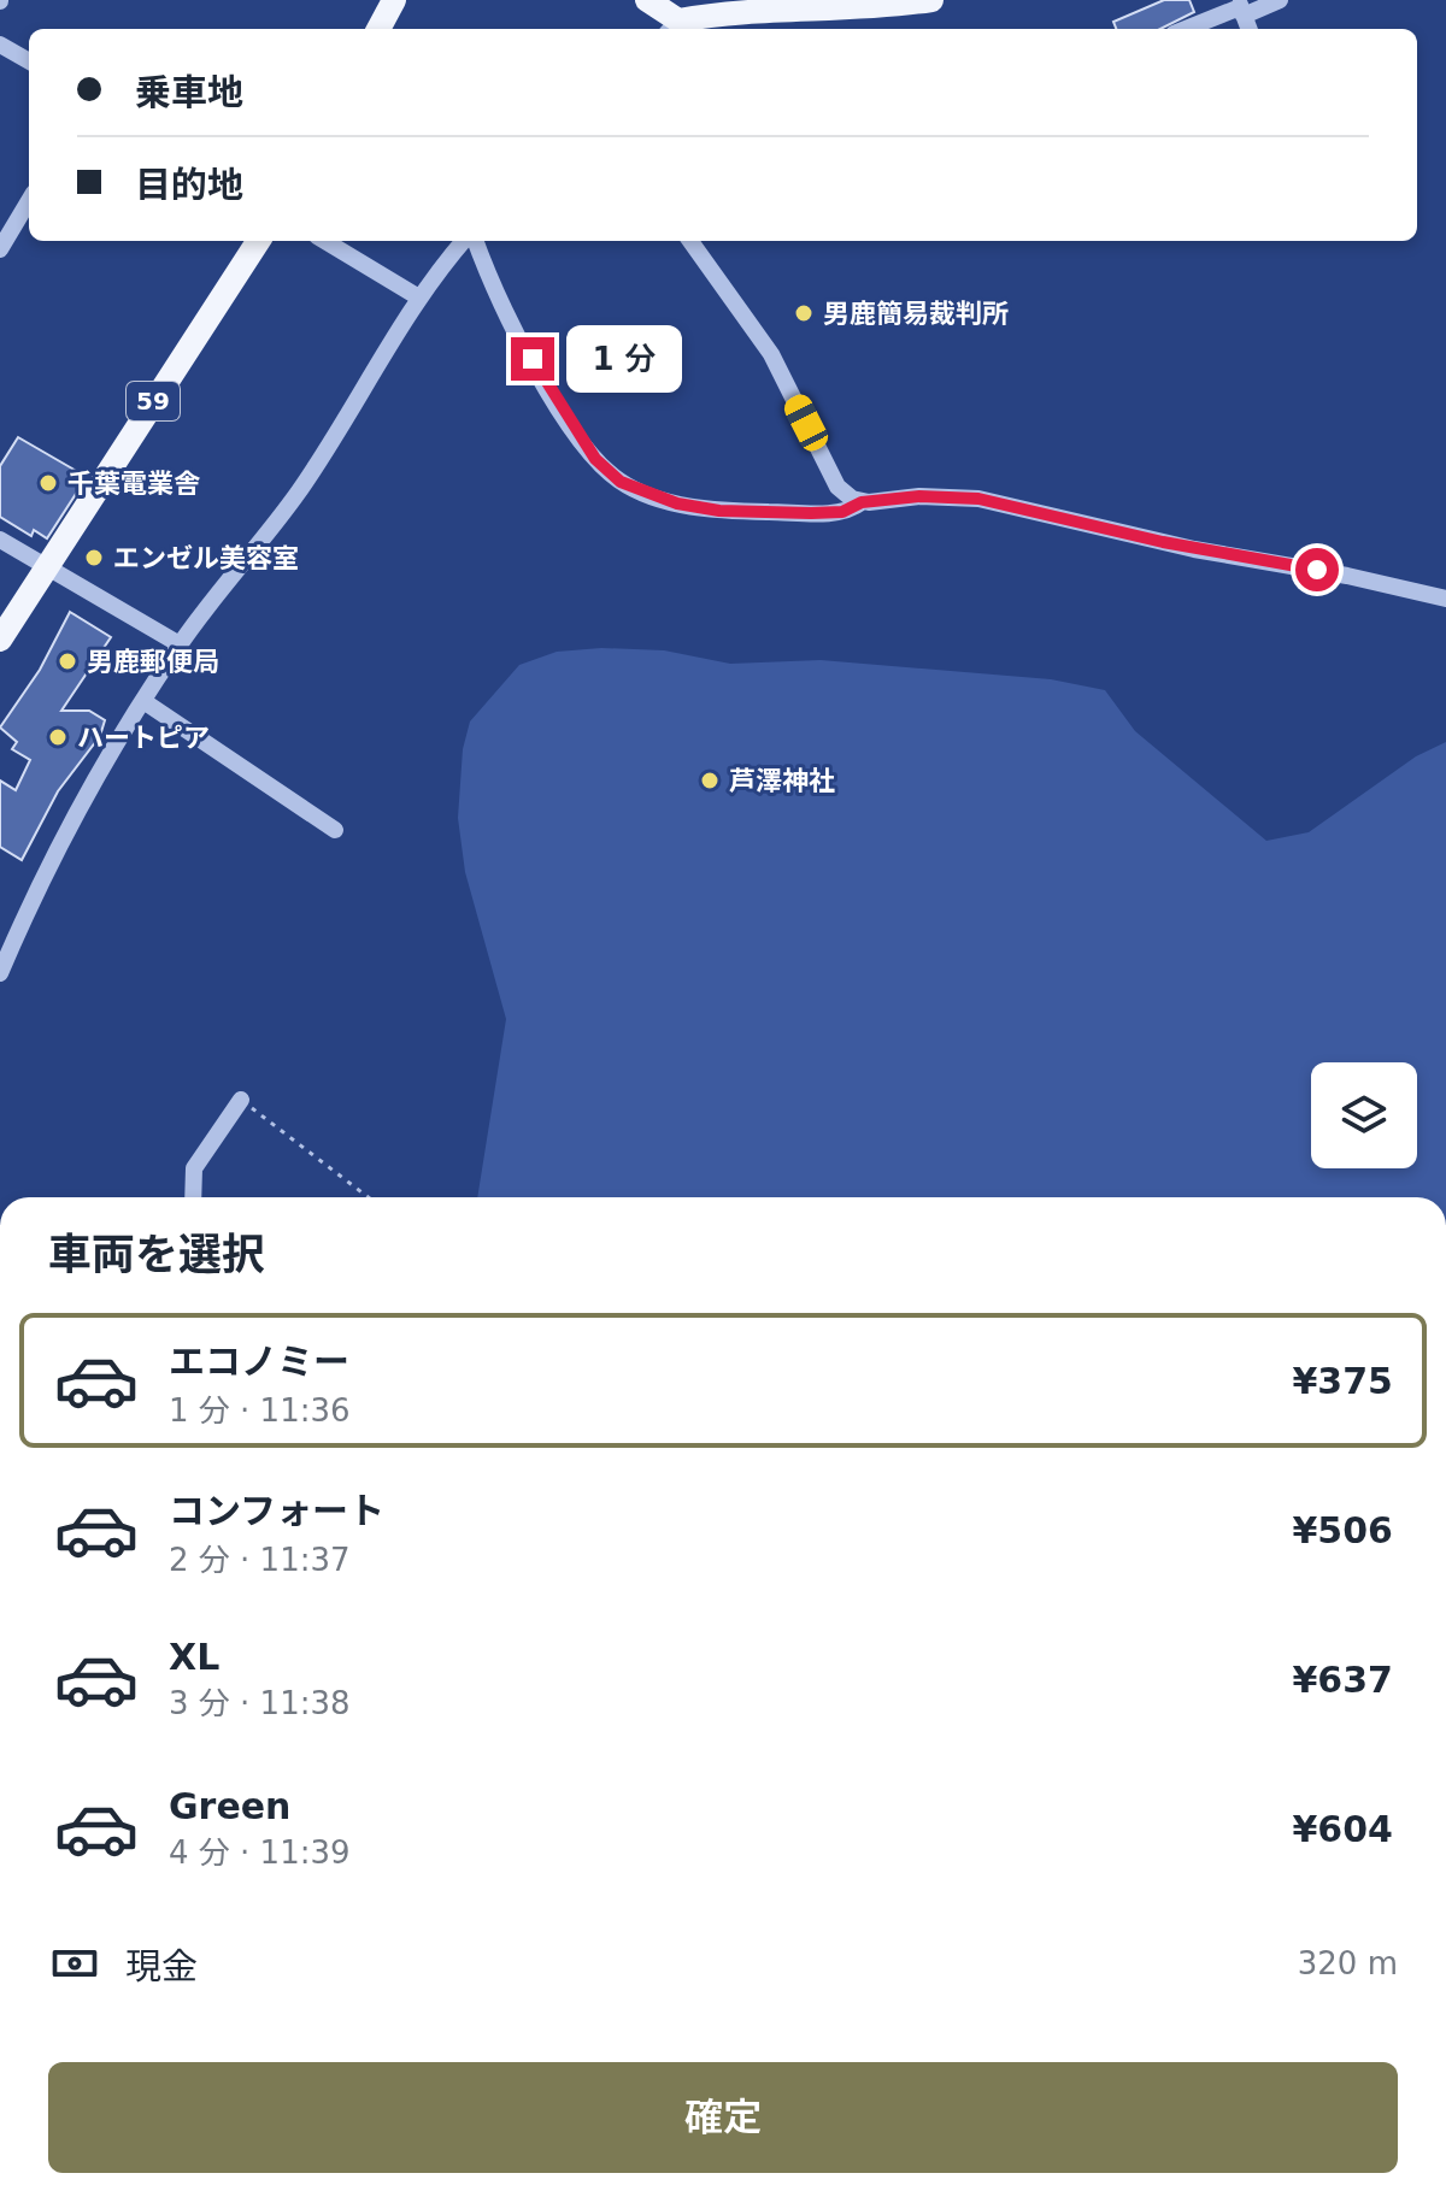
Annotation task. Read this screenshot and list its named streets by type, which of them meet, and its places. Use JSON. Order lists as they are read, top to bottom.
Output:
{
  "streets": {
    "main road": ["59"]
  },
  "places": [
    "男鹿簡易裁判所",
    "千葉電業舎",
    "エンゼル美容室",
    "男鹿郵便局",
    "ハートピア",
    "芦澤神社"
  ],
  "page": {
    "banner": ["乗車地", "目的地"],
    "bubble": "1 分",
    "heading": "車両を選択",
    "list": [
      {
        "name": "エコノミー",
        "note": "1 分 · 11:36",
        "value": "¥375"
      },
      {
        "name": "コンフォート",
        "note": "2 分 · 11:37",
        "value": "¥506"
      },
      {
        "name": "XL",
        "note": "3 分 · 11:38",
        "value": "¥637"
      },
      {
        "name": "Green",
        "note": "4 分 · 11:39",
        "value": "¥604"
      }
    ],
    "pay": ["現金", "320 m"],
    "buttons": "確定"
  }
}
